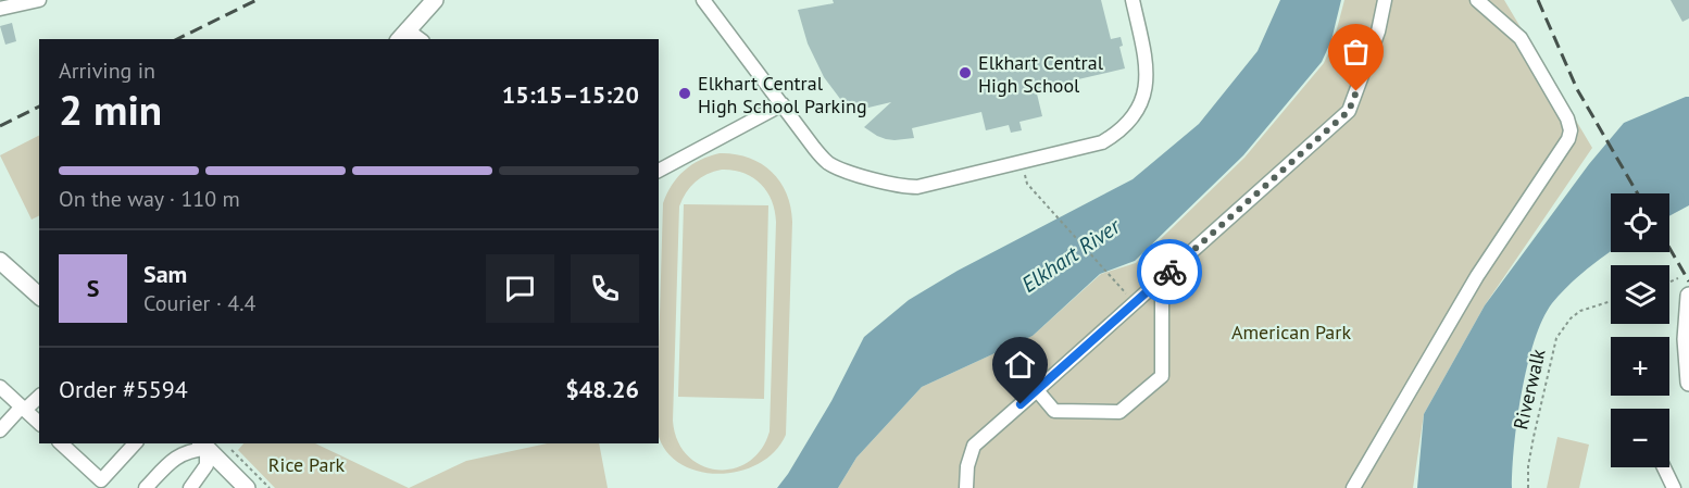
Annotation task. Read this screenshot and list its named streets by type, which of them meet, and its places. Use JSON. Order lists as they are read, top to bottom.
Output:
{
  "streets": {
    "path": ["Riverwalk"]
  },
  "water": ["Elkhart River"],
  "parks": ["American Park", "Rice Park"],
  "places": ["Elkhart Central High School", "Elkhart Central High School Parking"],
  "page": {
    "heading": ["2 min", "Arriving in", "15:15–15:20"],
    "panel": [
      "Sam",
      "Courier · 4.4",
      "Order #5594",
      "$48.26"
    ],
    "bar": "On the way · 110 m",
    "map_buttons": ["+", "−"],
    "round": "S"
  }
}
